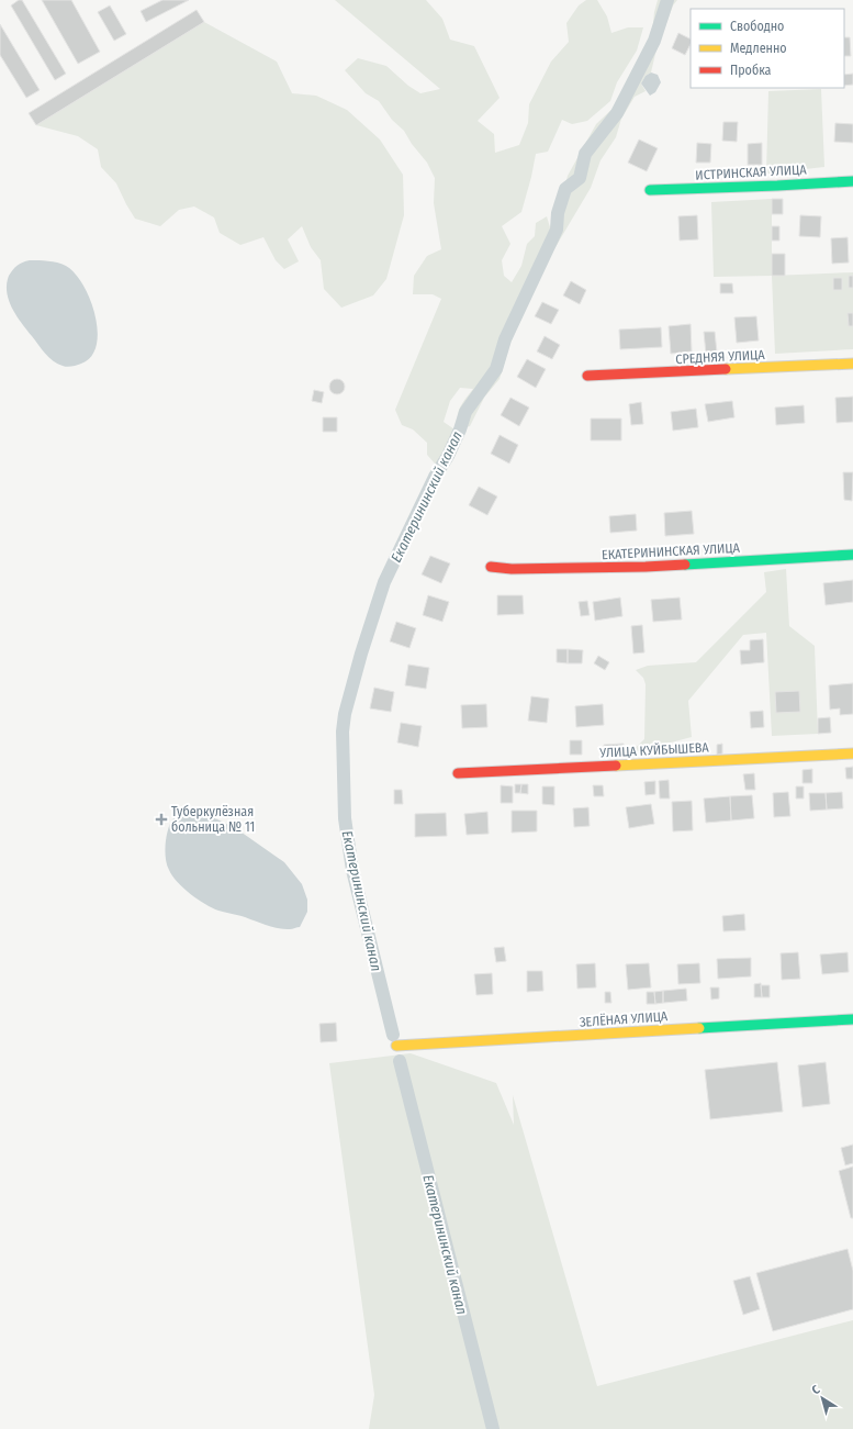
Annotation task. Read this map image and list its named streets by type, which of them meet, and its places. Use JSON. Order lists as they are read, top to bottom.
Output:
{
  "streets": {
    "street": [
      "ИСТРИНСКАЯ УЛИЦА",
      "СРЕДНЯЯ УЛИЦА",
      "ЕКАТЕРИНИНСКАЯ УЛИЦА",
      "УЛИЦА КУЙБЫШЕВА",
      "ЗЕЛЁНАЯ УЛИЦА"
    ]
  },
  "water": ["Екатерининский канал"],
  "places": {
    "health": ["Туберкулёзная больница № 11"]
  },
  "legend": ["Свободно", "Медленно", "Пробка"],
  "north": "top left"
}
